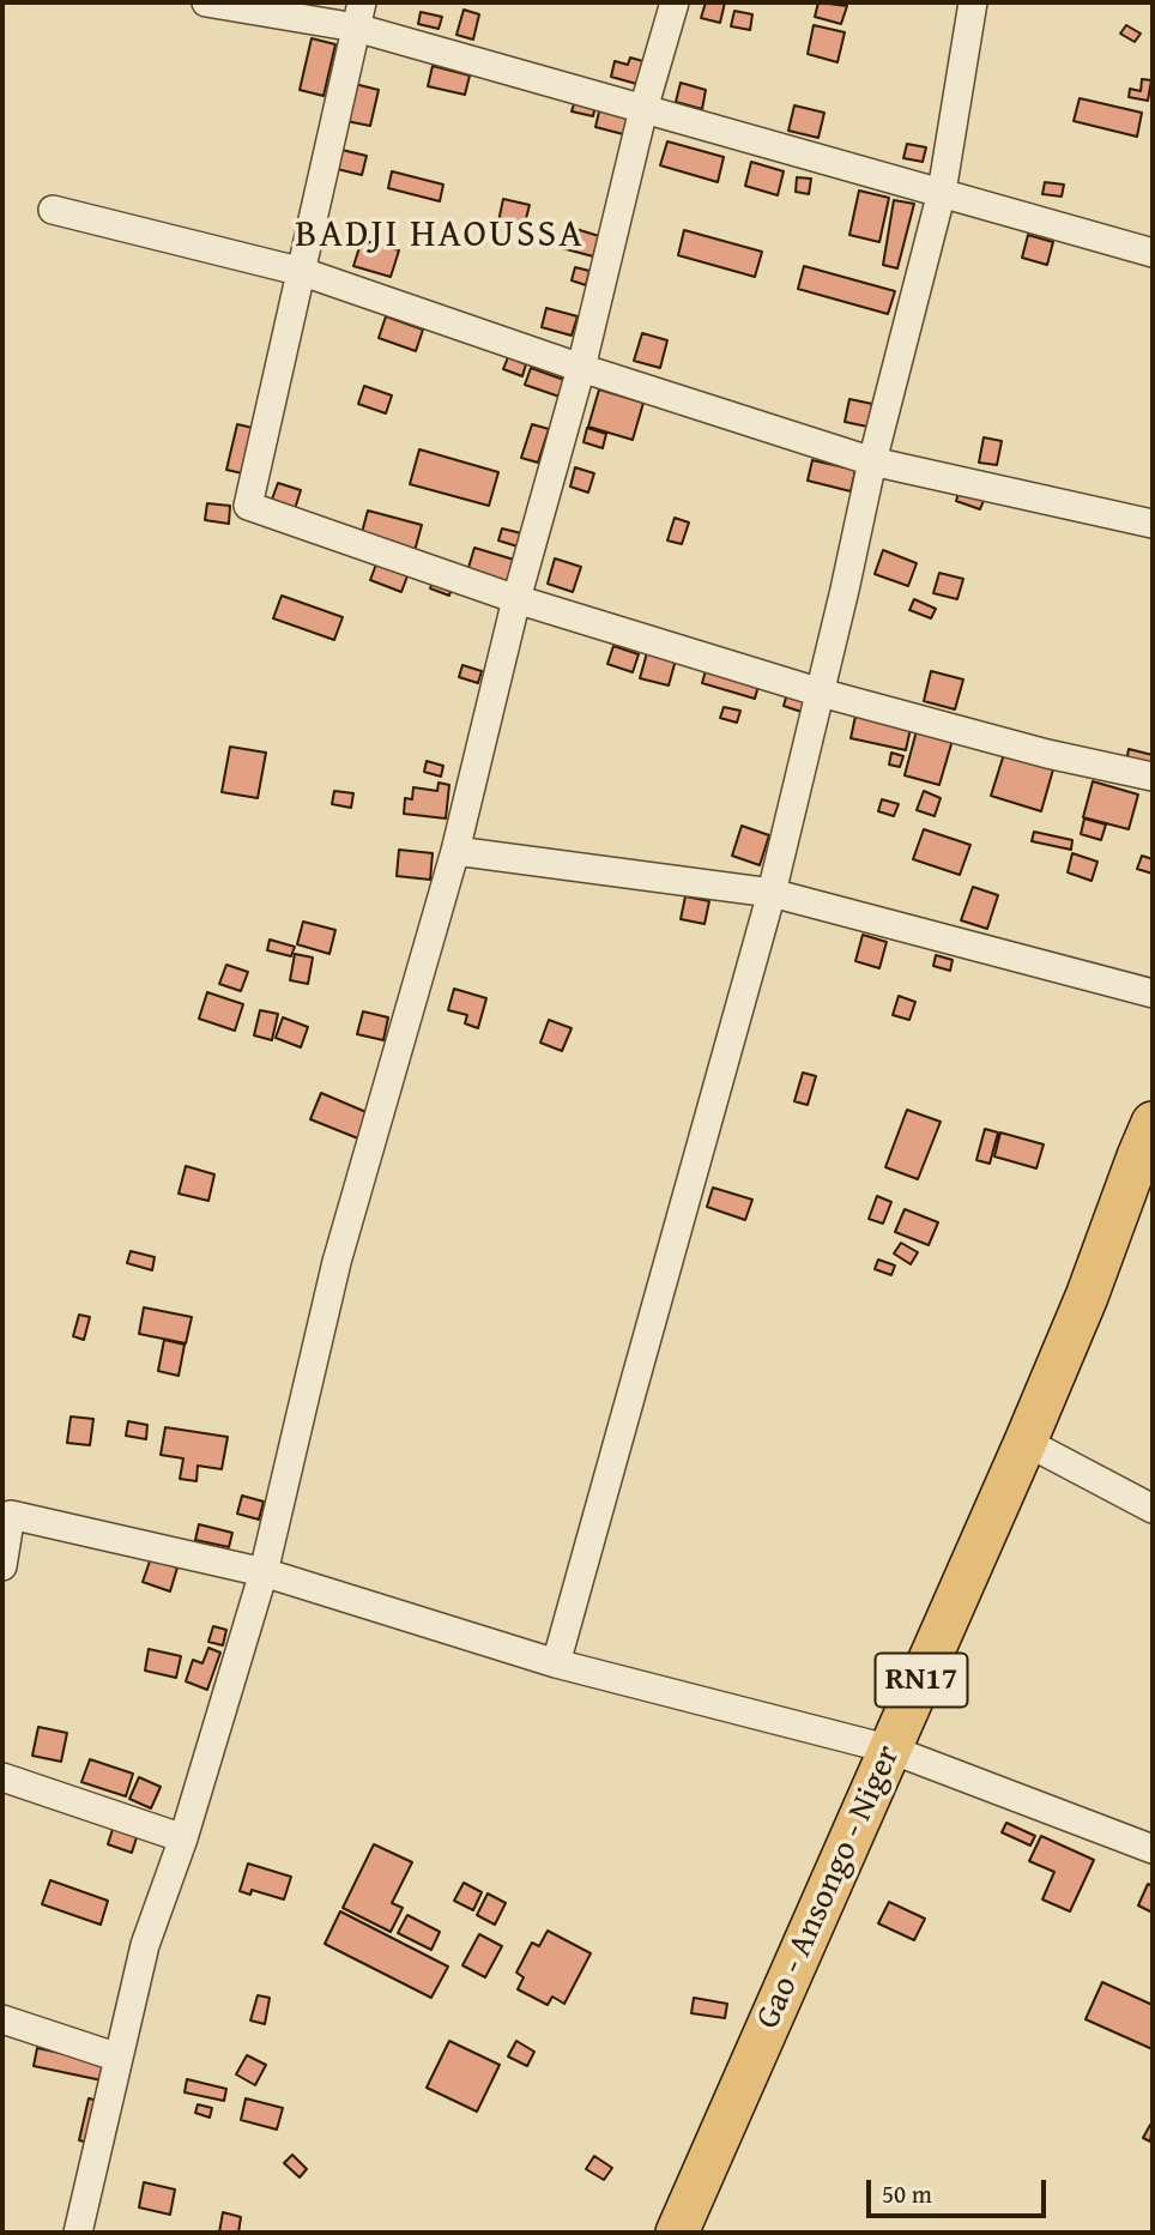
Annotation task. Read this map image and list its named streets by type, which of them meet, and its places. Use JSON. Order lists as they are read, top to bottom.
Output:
{
  "streets": {
    "main road": ["RN17", "Gao - Ansongo - Niger"]
  },
  "districts": ["BADJI HAOUSSA"],
  "scale_bar": "50 m"
}
